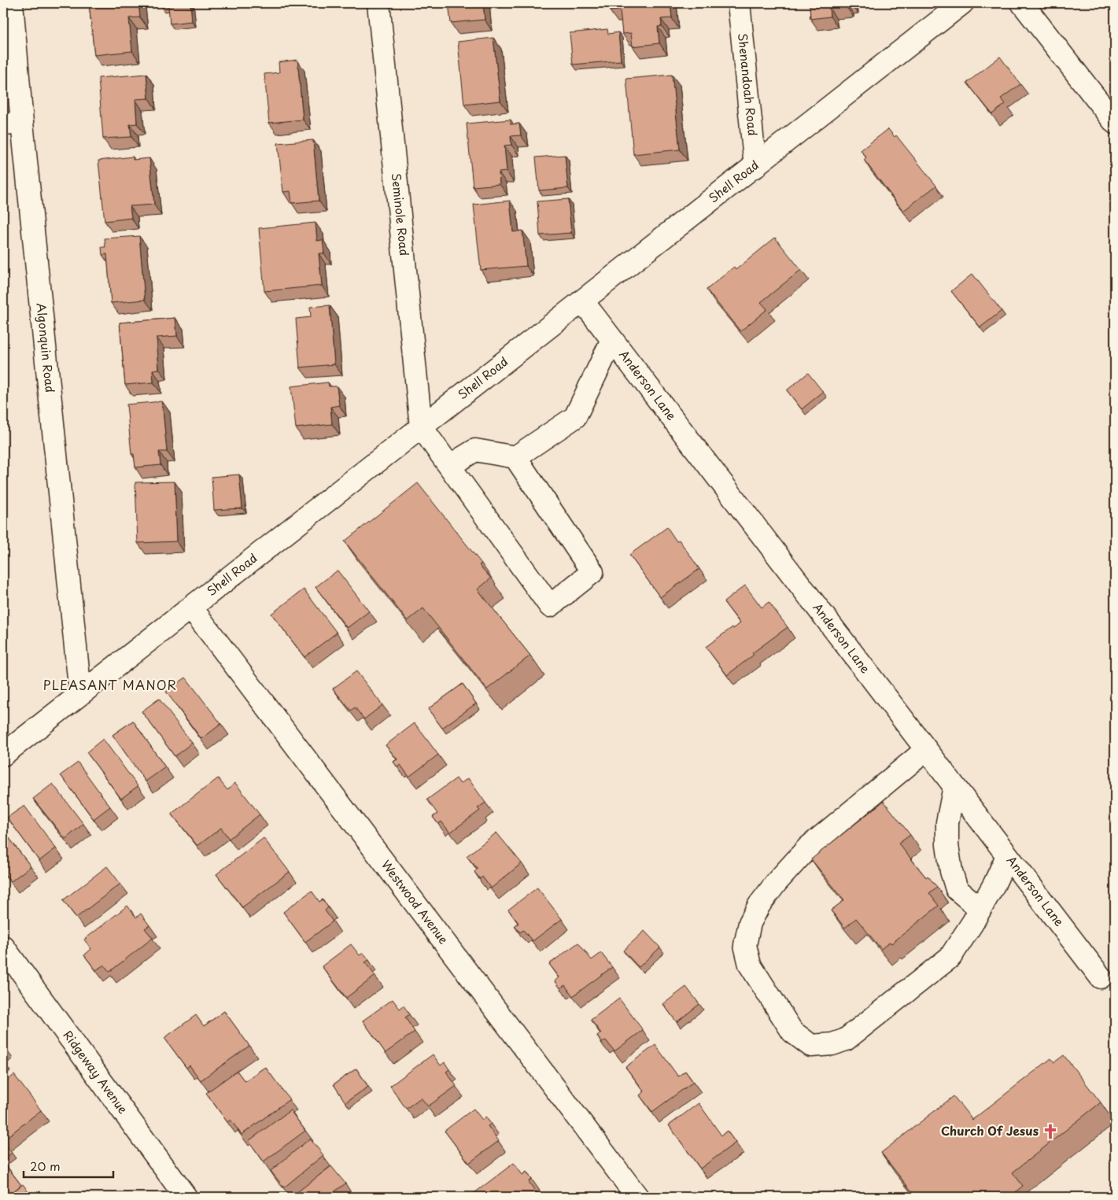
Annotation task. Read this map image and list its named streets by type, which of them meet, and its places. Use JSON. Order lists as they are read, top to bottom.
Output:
{
  "streets": {
    "street": [
      "Shenandoah Road",
      "Shell Road",
      "Seminole Road",
      "Algonquin Road",
      "Anderson Lane",
      "Westwood Avenue",
      "Ridgeway Avenue"
    ]
  },
  "crossings": [
    ["Shenandoah Road", "Shell Road"],
    ["Shell Road", "Seminole Road"],
    ["Shell Road", "Algonquin Road"],
    ["Shell Road", "Anderson Lane"],
    ["Shell Road", "Westwood Avenue"]
  ],
  "districts": ["PLEASANT MANOR"],
  "places": {
    "church": ["Church Of Jesus"]
  },
  "scale_bar": "20 m"
}
